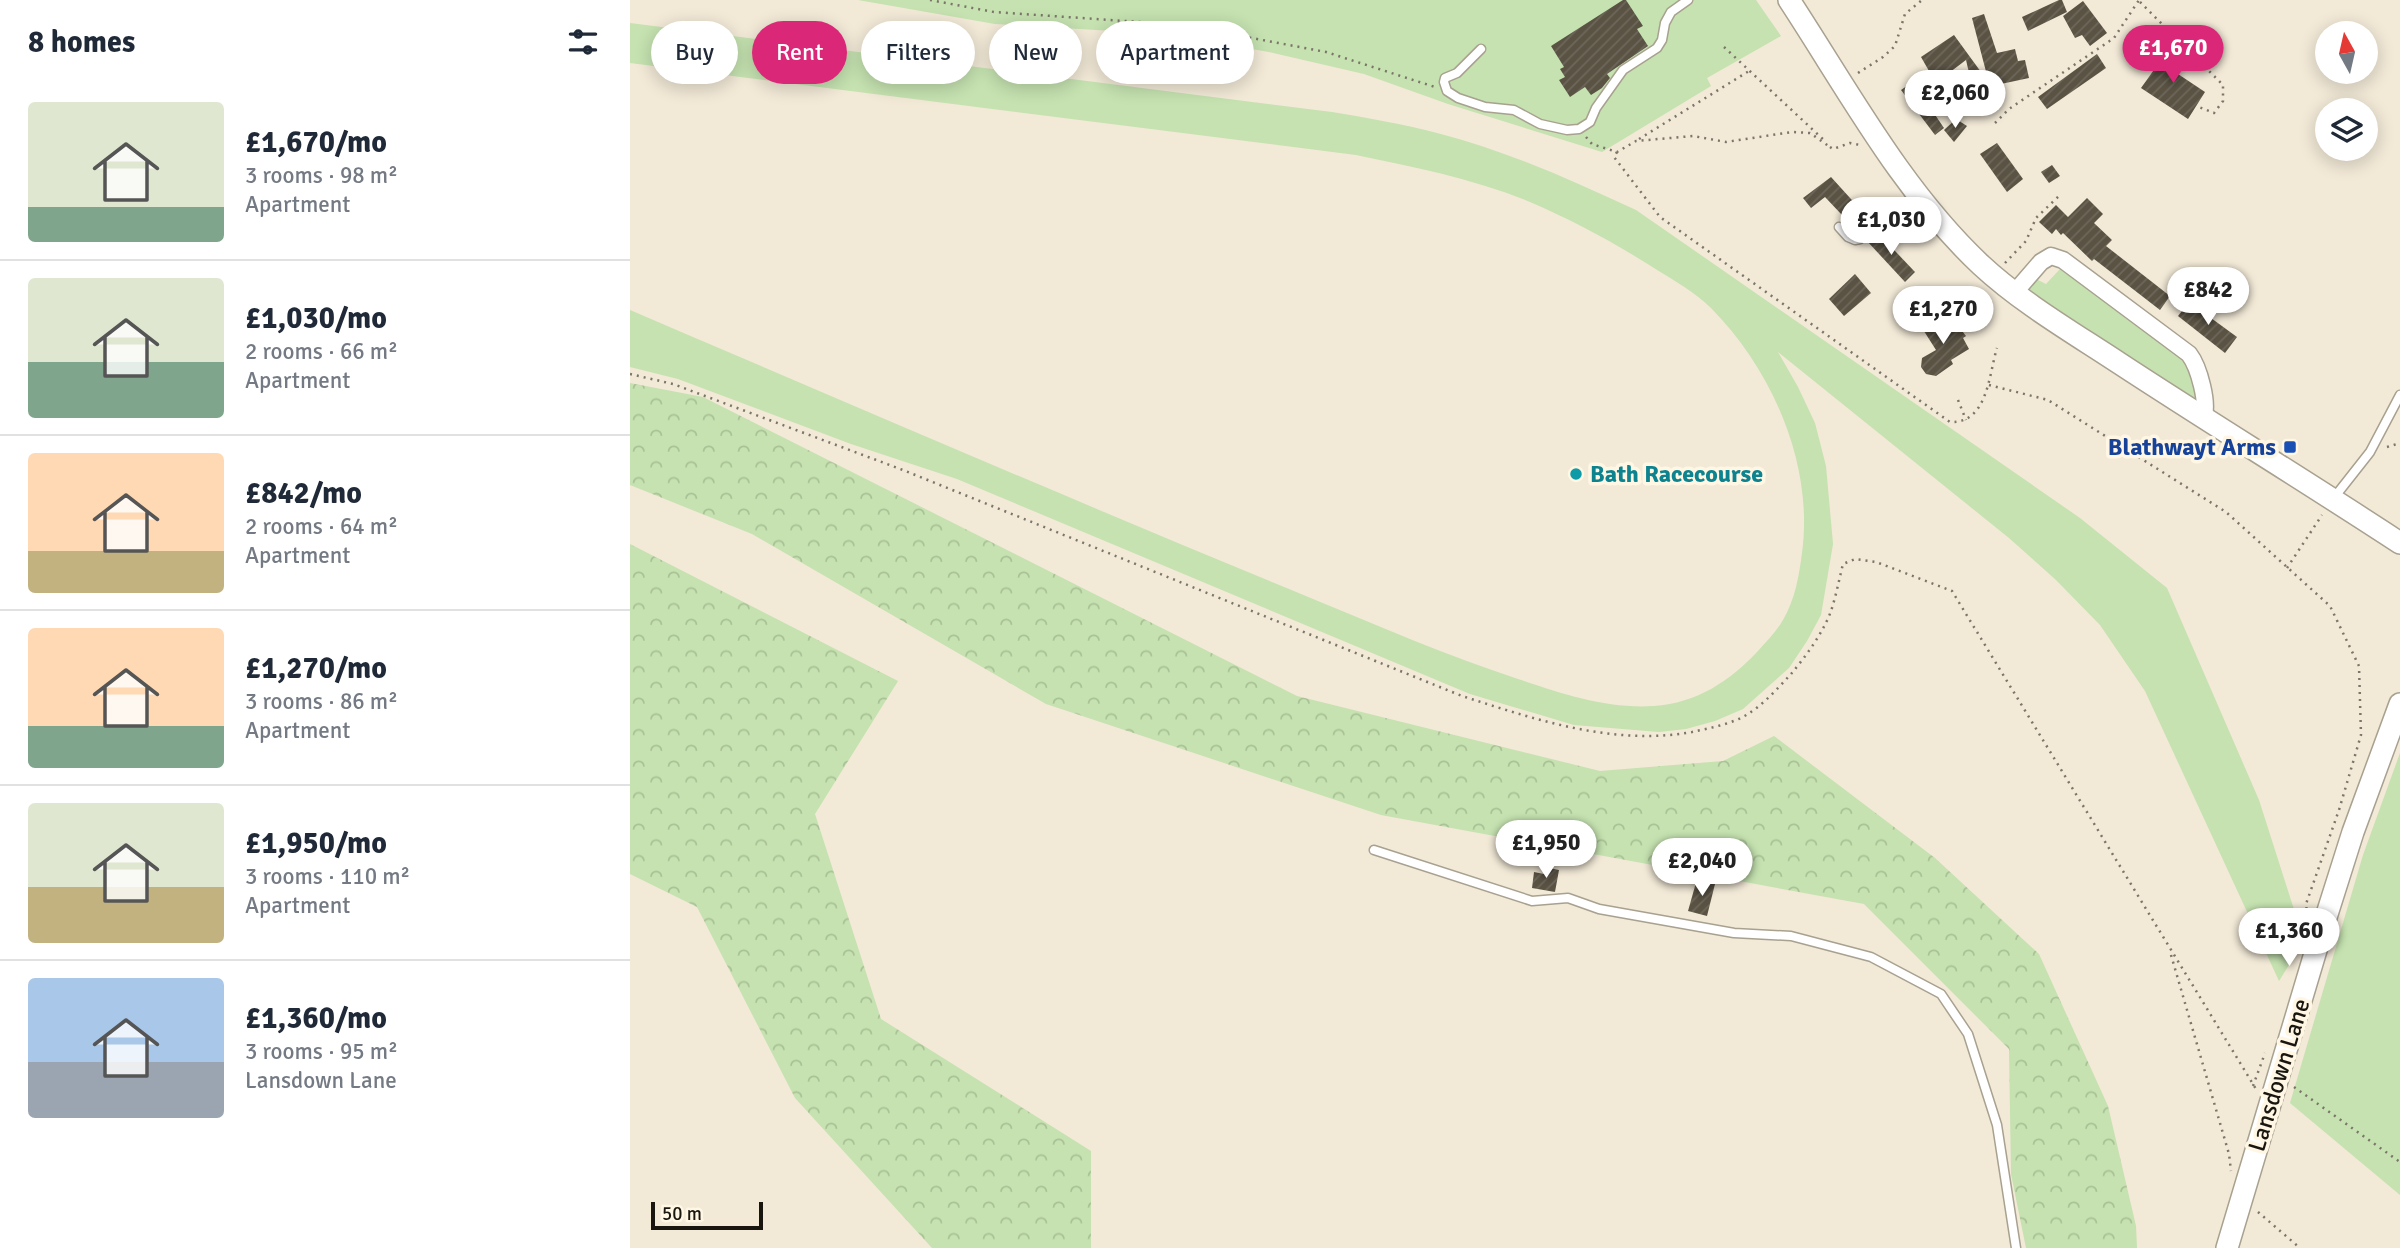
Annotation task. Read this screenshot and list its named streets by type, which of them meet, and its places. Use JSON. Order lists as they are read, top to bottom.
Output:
{
  "streets": {
    "street": ["Lansdown Lane"]
  },
  "places": {
    "transit": ["Blathwayt Arms"],
    "other": ["Bath Racecourse"]
  },
  "scale_bar": "50 m",
  "north": "top",
  "page": {
    "heading": "8 homes",
    "chip": [
      "Buy",
      "Rent",
      "Filters",
      "New",
      "Apartment"
    ],
    "price": [
      "£1,670",
      "£2,060",
      "£1,030",
      "£842",
      "£1,270",
      "£1,950",
      "£2,040",
      "£1,360"
    ],
    "list": [
      {
        "name": "£1,670/mo",
        "note": "3 rooms · 98 m² · Apartment"
      },
      {
        "name": "£1,030/mo",
        "note": "2 rooms · 66 m² · Apartment"
      },
      {
        "name": "£842/mo",
        "note": "2 rooms · 64 m² · Apartment"
      },
      {
        "name": "£1,270/mo",
        "note": "3 rooms · 86 m² · Apartment"
      },
      {
        "name": "£1,950/mo",
        "note": "3 rooms · 110 m² · Apartment"
      },
      {
        "name": "£1,360/mo",
        "note": "3 rooms · 95 m² · Lansdown Lane"
      }
    ],
    "scale": "50 m"
  }
}
